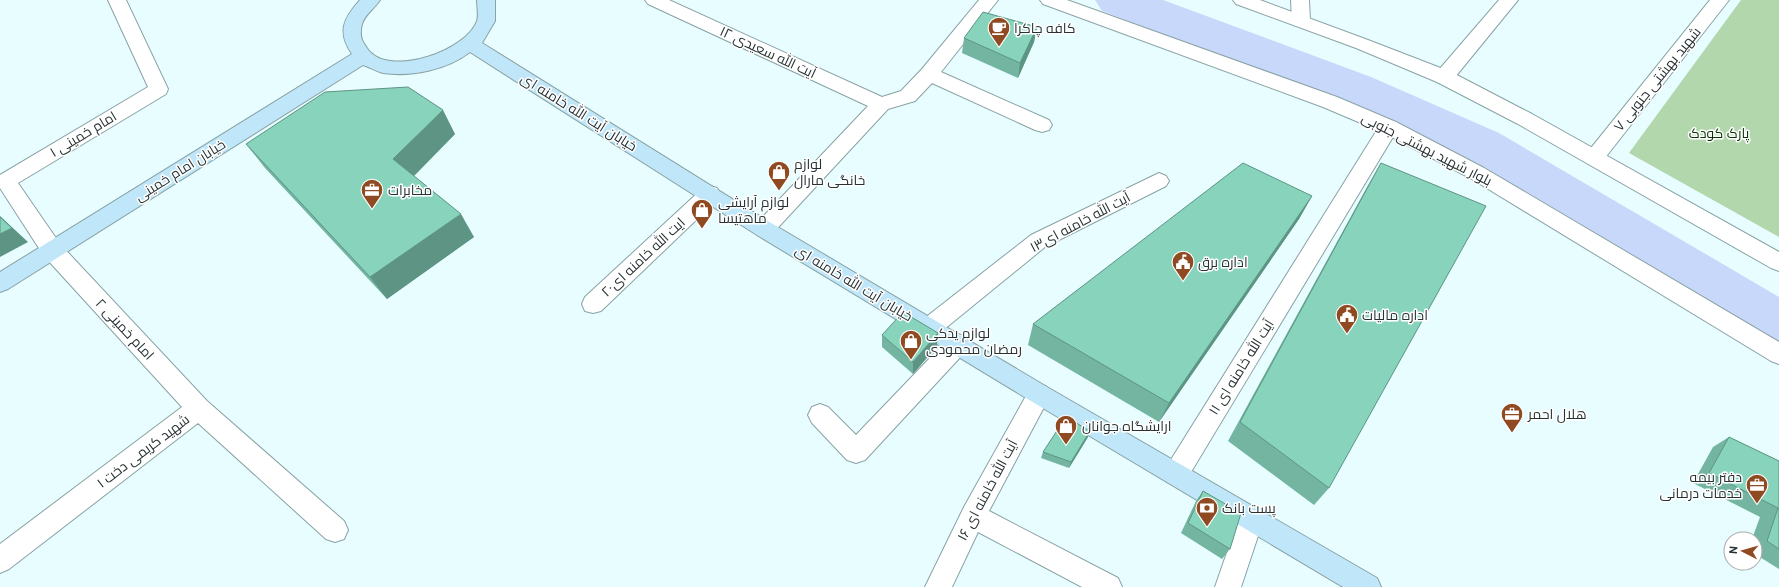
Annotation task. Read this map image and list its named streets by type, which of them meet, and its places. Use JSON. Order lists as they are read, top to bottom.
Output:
{
  "streets": {
    "main road": ["خیابان آیت الله خامنه ای", "خیابان امام خمینی"],
    "street": [
      "آیت الله سعیدی ۱۲",
      "شهید بهشتی جنوبی ۷",
      "امام خمینی ۱",
      "بلوار شهید بهشتی جنوبی",
      "آیت الله خامنه ای۱۳",
      "ایت الله خامنه ای۲۰",
      "امام خمینی ۲",
      "آیت الله خامنه ای ۱۱",
      "شهید کریمی دخت ۱",
      "آیت الله خامنه ای ۱۶"
    ]
  },
  "crossings": [
    ["خیابان آیت الله خامنه ای", "آیت الله خامنه ای۱۳"],
    ["خیابان آیت الله خامنه ای", "ایت الله خامنه ای۲۰"],
    ["خیابان آیت الله خامنه ای", "آیت الله خامنه ای ۱۱"],
    ["خیابان آیت الله خامنه ای", "آیت الله خامنه ای ۱۶"],
    ["امام خمینی ۱", "خیابان امام خمینی"],
    ["امام خمینی ۱", "امام خمینی ۲"],
    ["بلوار شهید بهشتی جنوبی", "آیت الله خامنه ای ۱۱"],
    ["خیابان امام خمینی", "امام خمینی ۲"],
    ["امام خمینی ۲", "شهید کریمی دخت ۱"]
  ],
  "parks": ["پارک کودک"],
  "places": {
    "cafe": ["کافه چاکرا"],
    "shop": [
      "لوازم خانگی مارال",
      "لوازم آرایشی ماهتیسا",
      "لوازم یدکی رمضان محمودی",
      "ارایشگاه جوانان"
    ],
    "office": ["مخابرات", "هلال احمر", "دفتر بیمه خدمات درمانی"],
    "public building": ["اداره برق", "اداره مالیات"],
    "bank": ["پست بانک"]
  },
  "north": "left"
}
